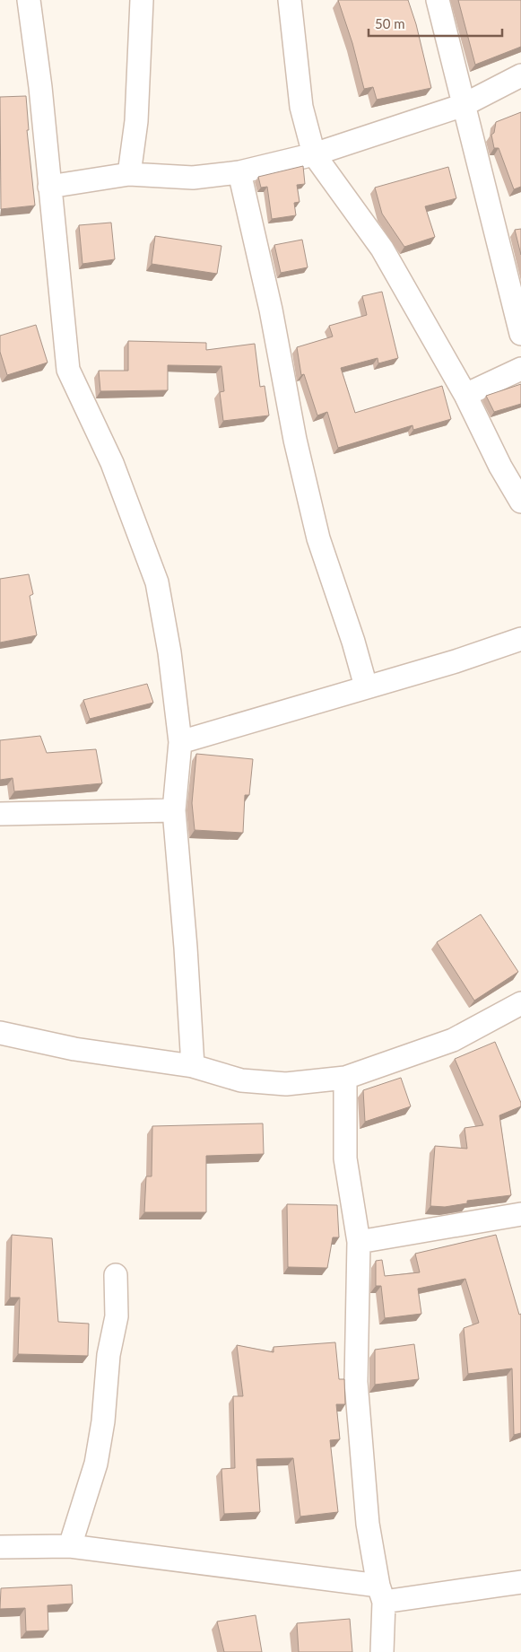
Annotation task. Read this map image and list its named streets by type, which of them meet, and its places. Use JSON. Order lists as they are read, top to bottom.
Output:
{
  "scale_bar": "50 m"
}
